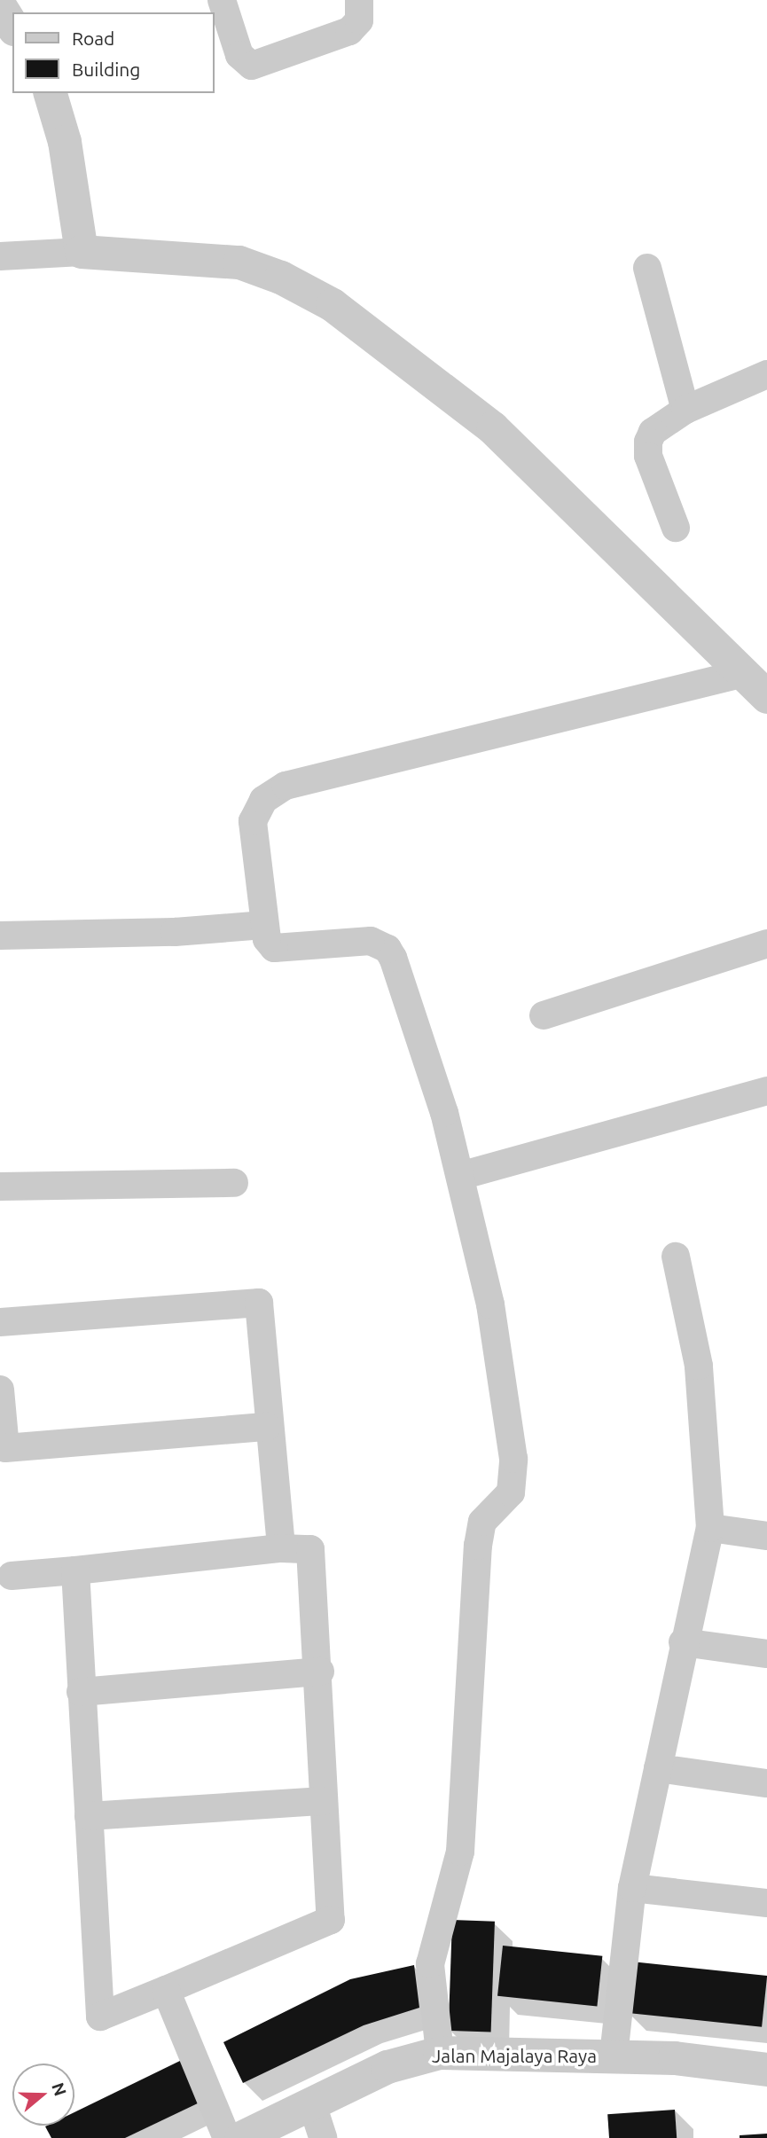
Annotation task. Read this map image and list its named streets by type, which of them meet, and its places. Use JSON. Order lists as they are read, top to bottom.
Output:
{
  "streets": {
    "street": ["Jalan Majalaya Raya"]
  },
  "legend": ["Road", "Building"],
  "north": "right"
}
